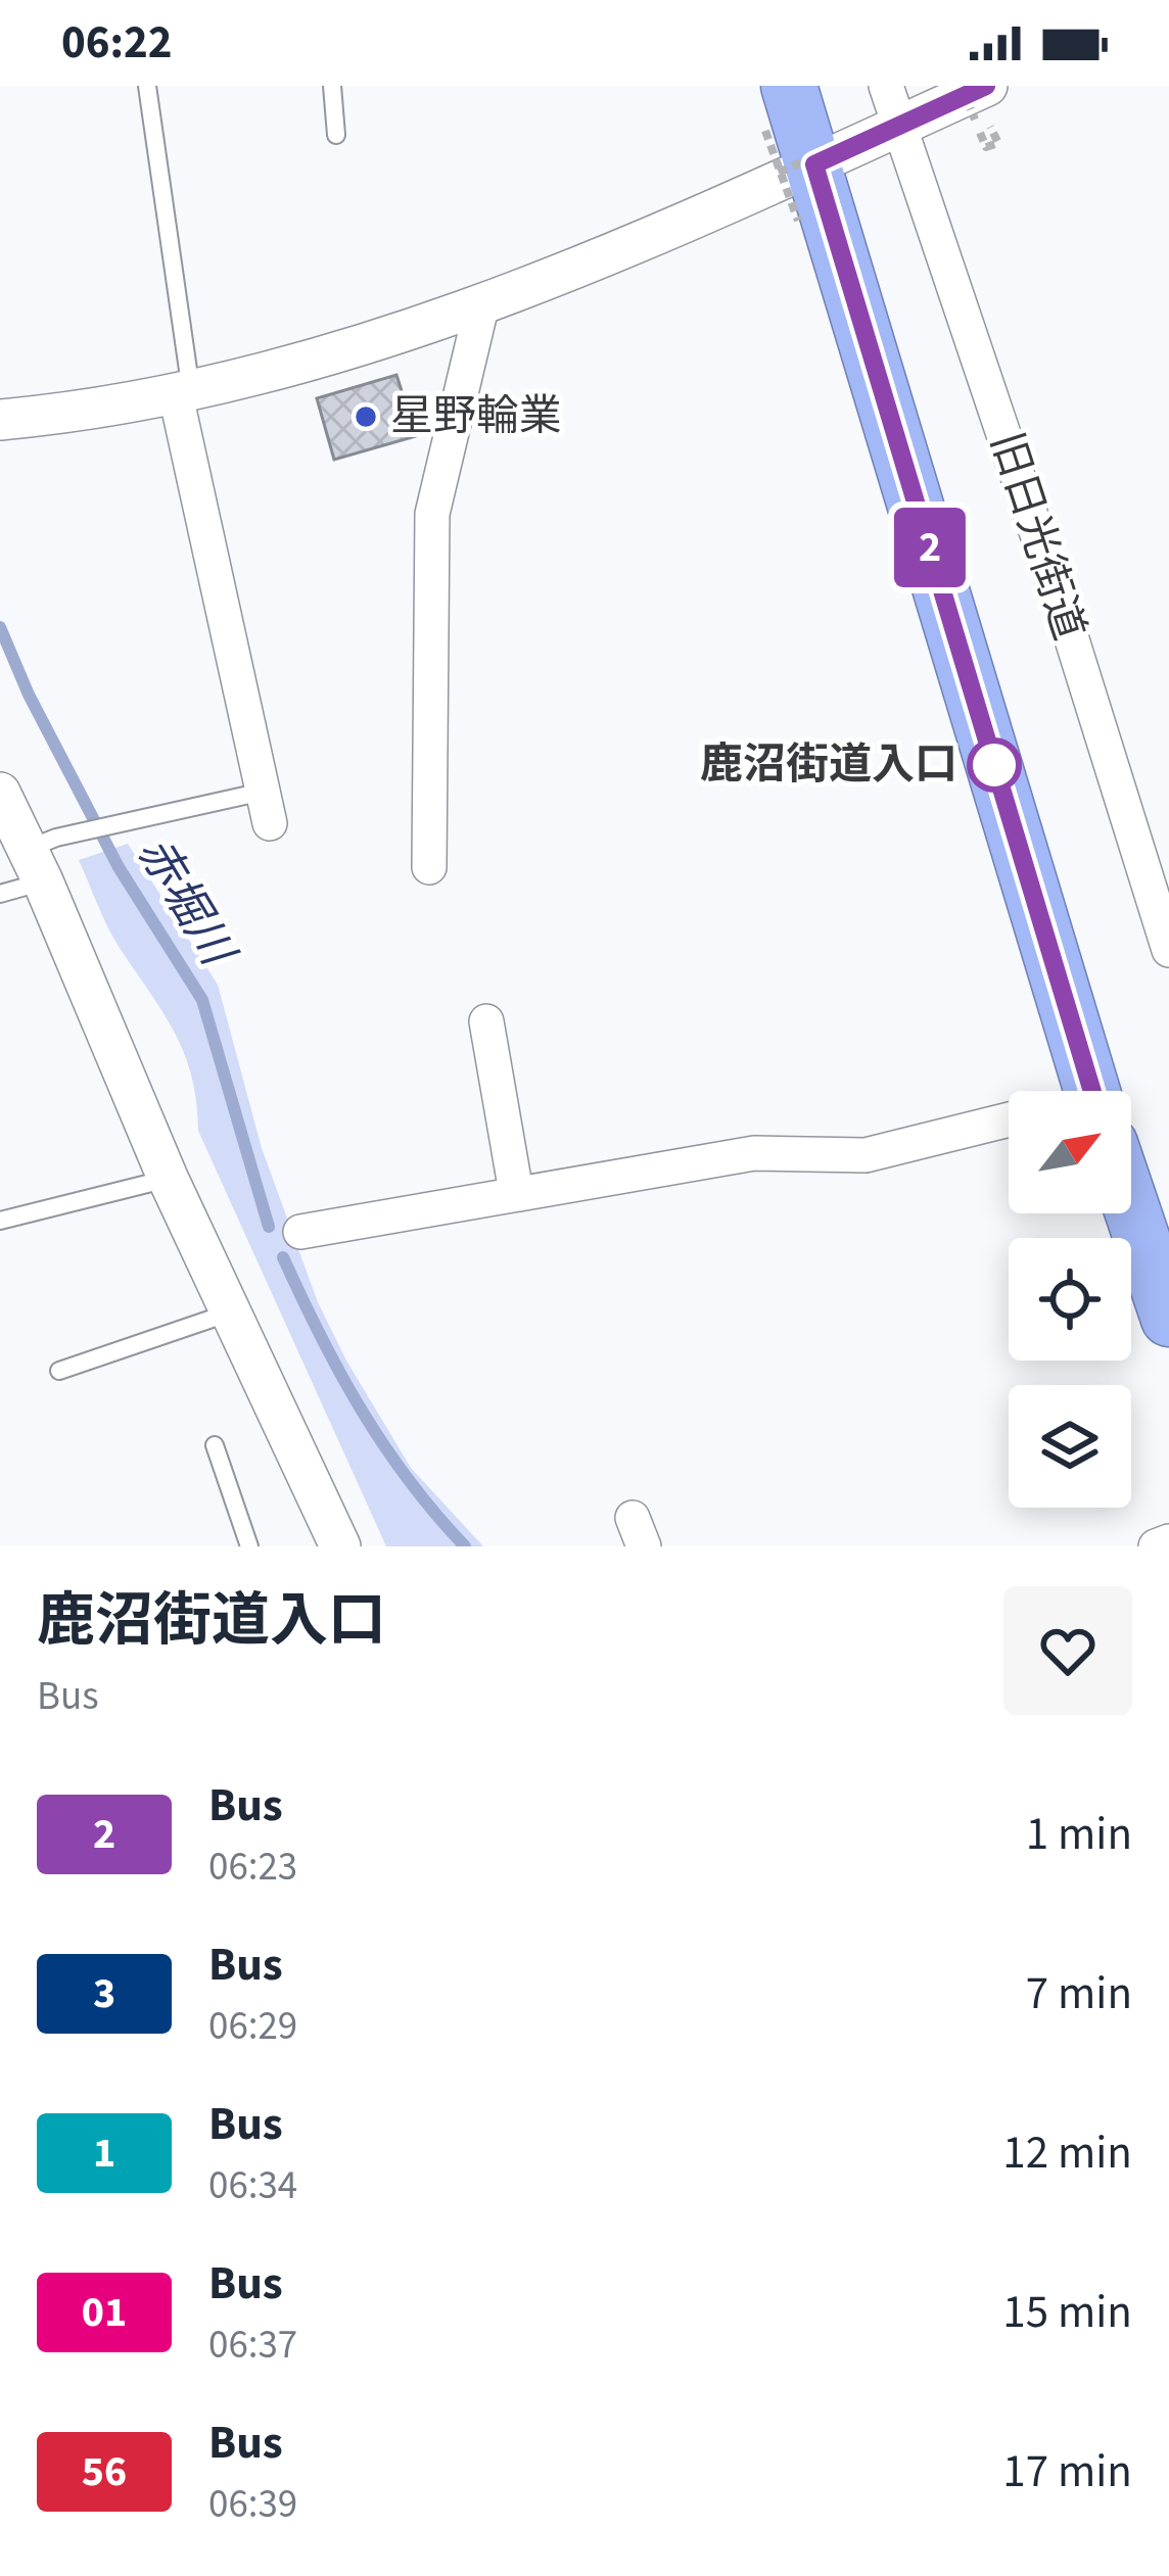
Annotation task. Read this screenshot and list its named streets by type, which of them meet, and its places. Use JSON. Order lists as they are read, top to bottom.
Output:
{
  "streets": {
    "street": ["旧日光街道"]
  },
  "water": ["赤堀川"],
  "places": ["星野輪業", "鹿沼街道入口"],
  "lines": ["bus line 2"],
  "north": "top right",
  "page": {
    "status": "06:22",
    "on_map": "2",
    "heading": ["鹿沼街道入口", "Bus"],
    "list": [
      {
        "mark": "2",
        "name": "Bus",
        "note": "06:23",
        "value": "1 min"
      },
      {
        "mark": "3",
        "name": "Bus",
        "note": "06:29",
        "value": "7 min"
      },
      {
        "mark": "1",
        "name": "Bus",
        "note": "06:34",
        "value": "12 min"
      },
      {
        "mark": "01",
        "name": "Bus",
        "note": "06:37",
        "value": "15 min"
      },
      {
        "mark": "56",
        "name": "Bus",
        "note": "06:39",
        "value": "17 min"
      }
    ]
  }
}
